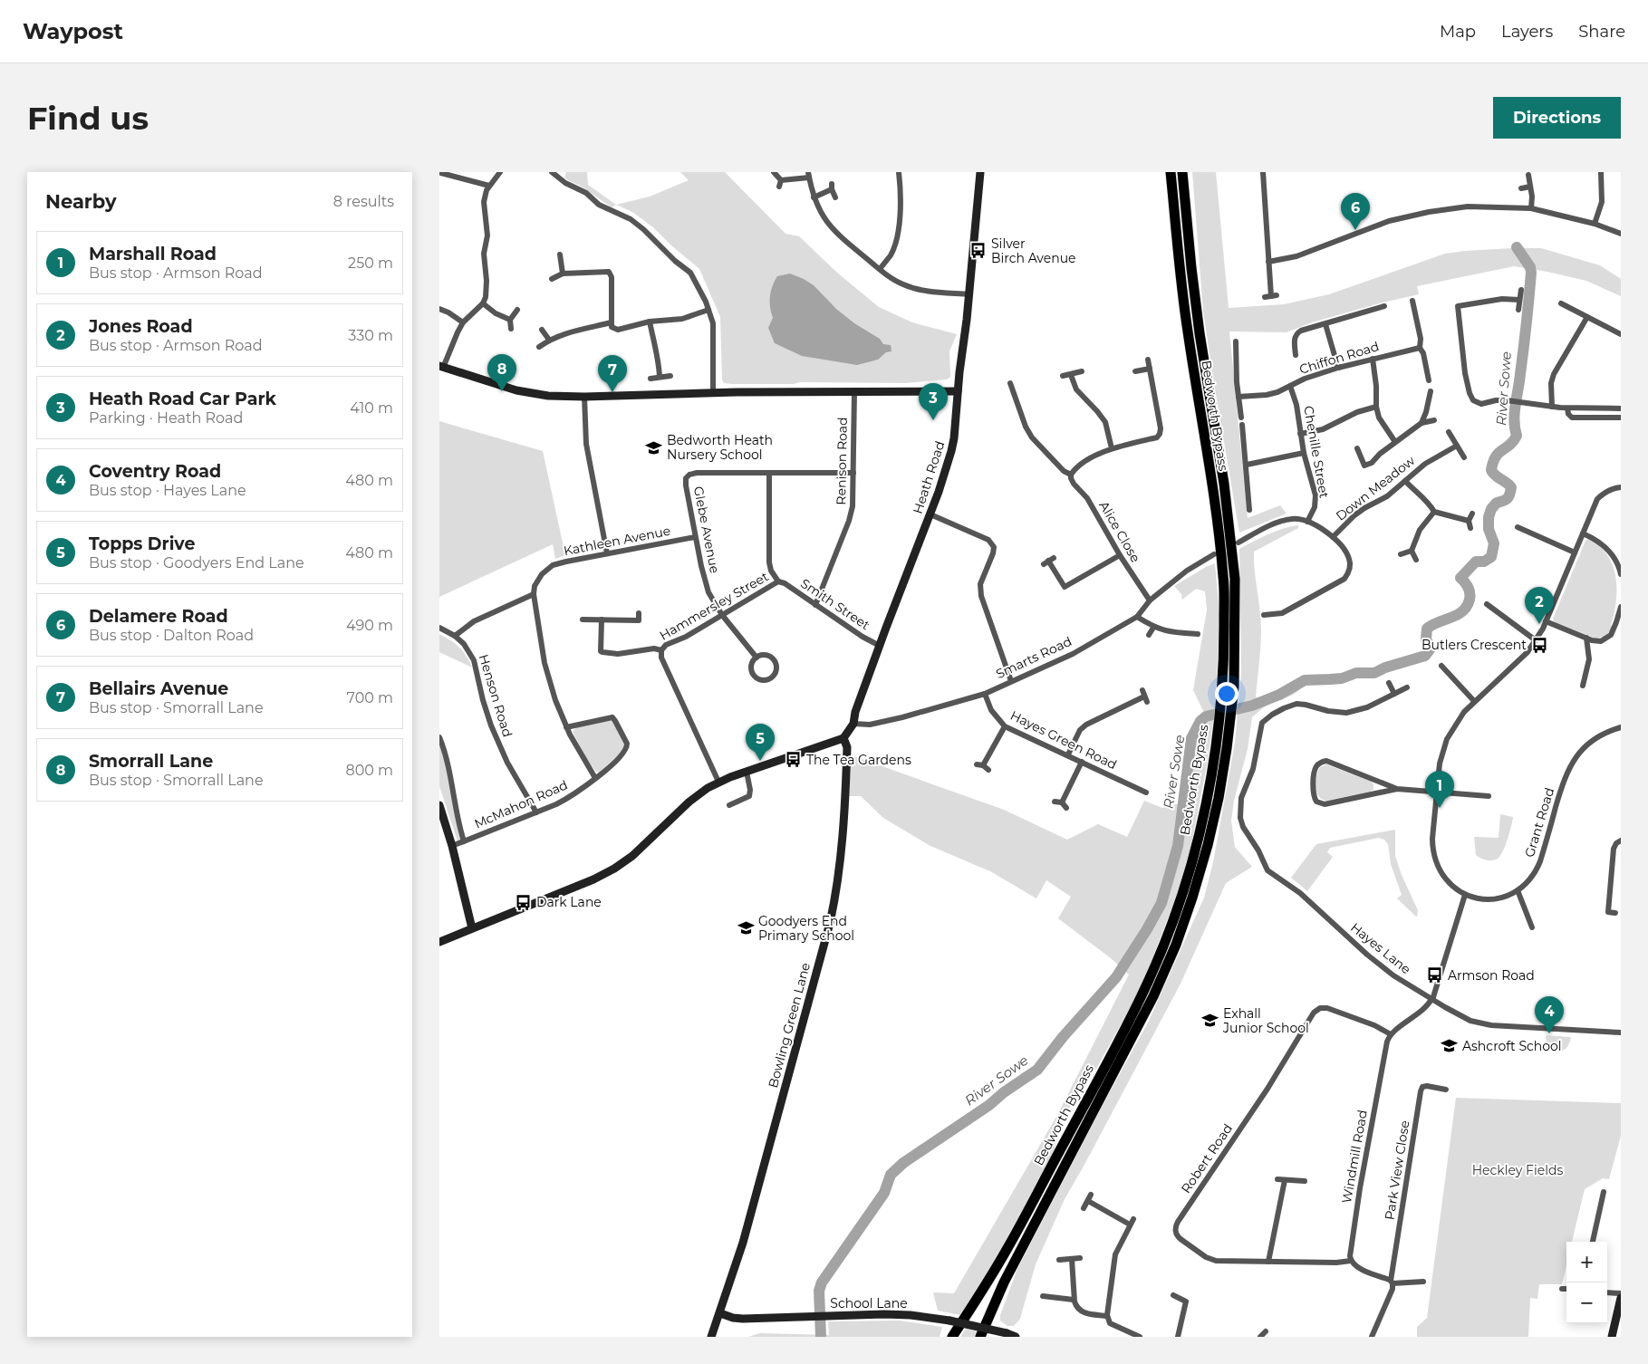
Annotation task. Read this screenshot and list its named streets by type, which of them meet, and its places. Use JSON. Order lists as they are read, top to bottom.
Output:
{
  "streets": {
    "highway": ["Bedworth Bypass"],
    "street": [
      "Chiffon Road",
      "Chenille Street",
      "Renison Road",
      "Heath Road",
      "Down Meadow",
      "Glebe Avenue",
      "Alice Close",
      "Kathleen Avenue",
      "Smith Street",
      "Hammersley Street",
      "Smarts Road",
      "Henson Road",
      "Hayes Green Road",
      "McMahon Road",
      "Grant Road",
      "Hayes Lane",
      "Bowling Green Lane",
      "Windmill Road",
      "Robert Road",
      "Park View Close",
      "School Lane"
    ]
  },
  "crossings": [
    ["Chiffon Road", "Chenille Street"],
    ["Renison Road", "Glebe Avenue"],
    ["Renison Road", "Smith Street"],
    ["Heath Road", "Smith Street"],
    ["Heath Road", "Smarts Road"],
    ["Glebe Avenue", "Kathleen Avenue"],
    ["Glebe Avenue", "Hammersley Street"],
    ["Alice Close", "Smarts Road"],
    ["Smith Street", "Hammersley Street"],
    ["Smarts Road", "Hayes Green Road"],
    ["Henson Road", "McMahon Road"],
    ["Bowling Green Lane", "School Lane"],
    ["Windmill Road", "Robert Road"]
  ],
  "water": ["River Sowe"],
  "parks": ["Heckley Fields"],
  "places": {
    "bus stop": [
      "Silver Birch Avenue",
      "Butlers Crescent",
      "The Tea Gardens",
      "Dark Lane",
      "Armson Road"
    ],
    "school or university": [
      "Bedworth Heath Nursery School",
      "Goodyers End Primary School",
      "Exhall Junior School",
      "Ashcroft School"
    ]
  },
  "page": {
    "header": "Waypost",
    "nav": ["Map", "Layers", "Share"],
    "buttons": "Directions",
    "title": "Find us",
    "heading": ["Nearby", "8 results"],
    "pins": [
      "6",
      "8",
      "7",
      "3",
      "2",
      "5",
      "1",
      "4"
    ],
    "list": [
      {
        "mark": "1",
        "name": "Marshall Road",
        "note": "Bus stop · Armson Road",
        "value": "250 m"
      },
      {
        "mark": "2",
        "name": "Jones Road",
        "note": "Bus stop · Armson Road",
        "value": "330 m"
      },
      {
        "mark": "3",
        "name": "Heath Road Car Park",
        "note": "Parking · Heath Road",
        "value": "410 m"
      },
      {
        "mark": "4",
        "name": "Coventry Road",
        "note": "Bus stop · Hayes Lane",
        "value": "480 m"
      },
      {
        "mark": "5",
        "name": "Topps Drive",
        "note": "Bus stop · Goodyers End Lane",
        "value": "480 m"
      },
      {
        "mark": "6",
        "name": "Delamere Road",
        "note": "Bus stop · Dalton Road",
        "value": "490 m"
      },
      {
        "mark": "7",
        "name": "Bellairs Avenue",
        "note": "Bus stop · Smorrall Lane",
        "value": "700 m"
      },
      {
        "mark": "8",
        "name": "Smorrall Lane",
        "note": "Bus stop · Smorrall Lane",
        "value": "800 m"
      }
    ],
    "map_buttons": ["+", "−"]
  }
}
